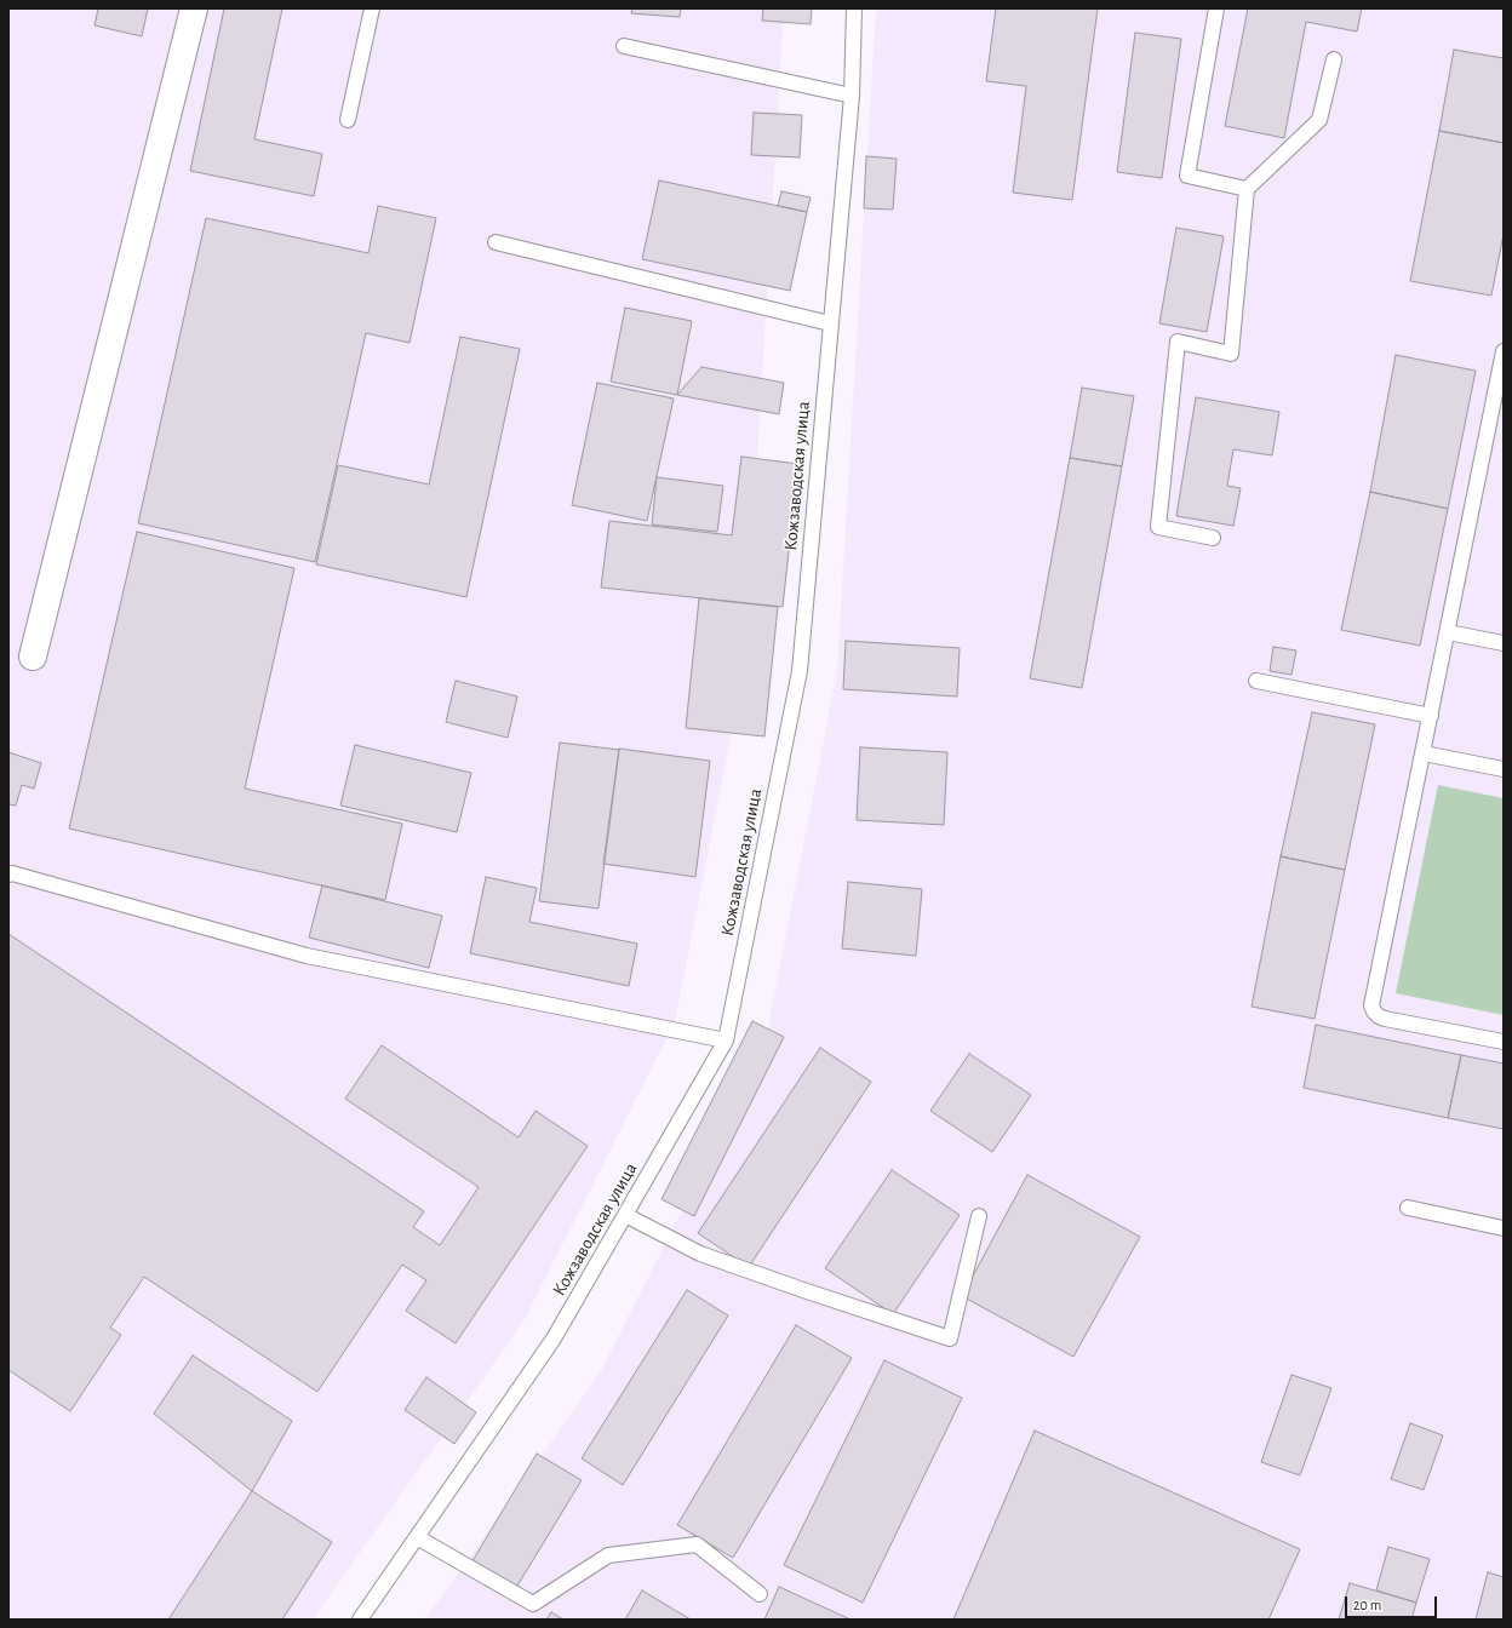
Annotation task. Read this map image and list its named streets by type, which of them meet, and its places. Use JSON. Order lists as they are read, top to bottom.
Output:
{
  "streets": {
    "lane": ["Кожзаводская улица"]
  },
  "scale_bar": "20 m"
}
